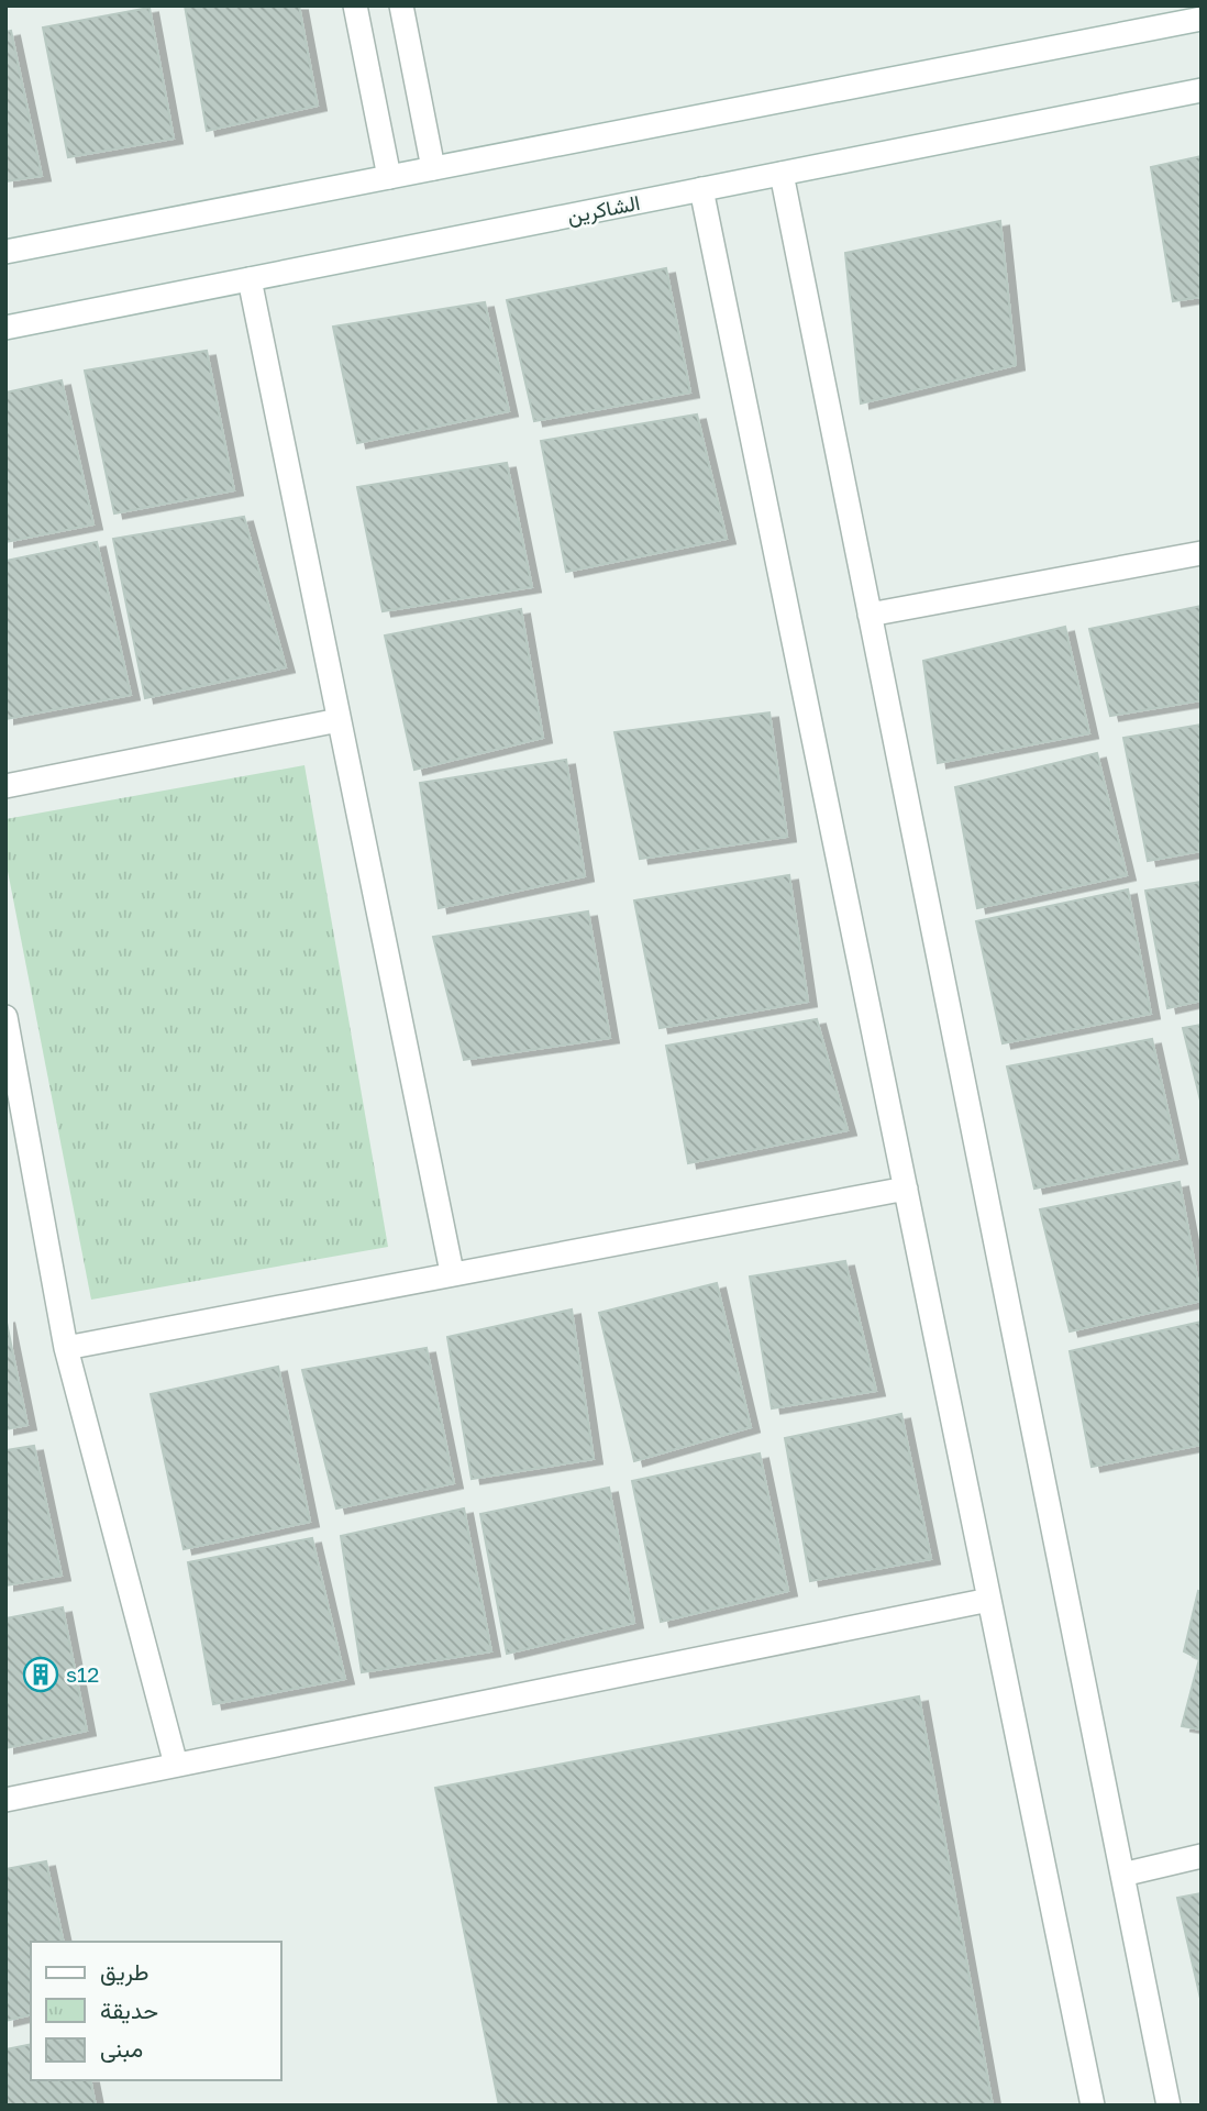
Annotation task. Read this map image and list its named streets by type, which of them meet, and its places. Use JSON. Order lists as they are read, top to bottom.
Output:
{
  "streets": {
    "street": ["الشاكرين"]
  },
  "places": {
    "building": ["s12"]
  },
  "legend": ["طريق", "حديقة", "مبنى"]
}
